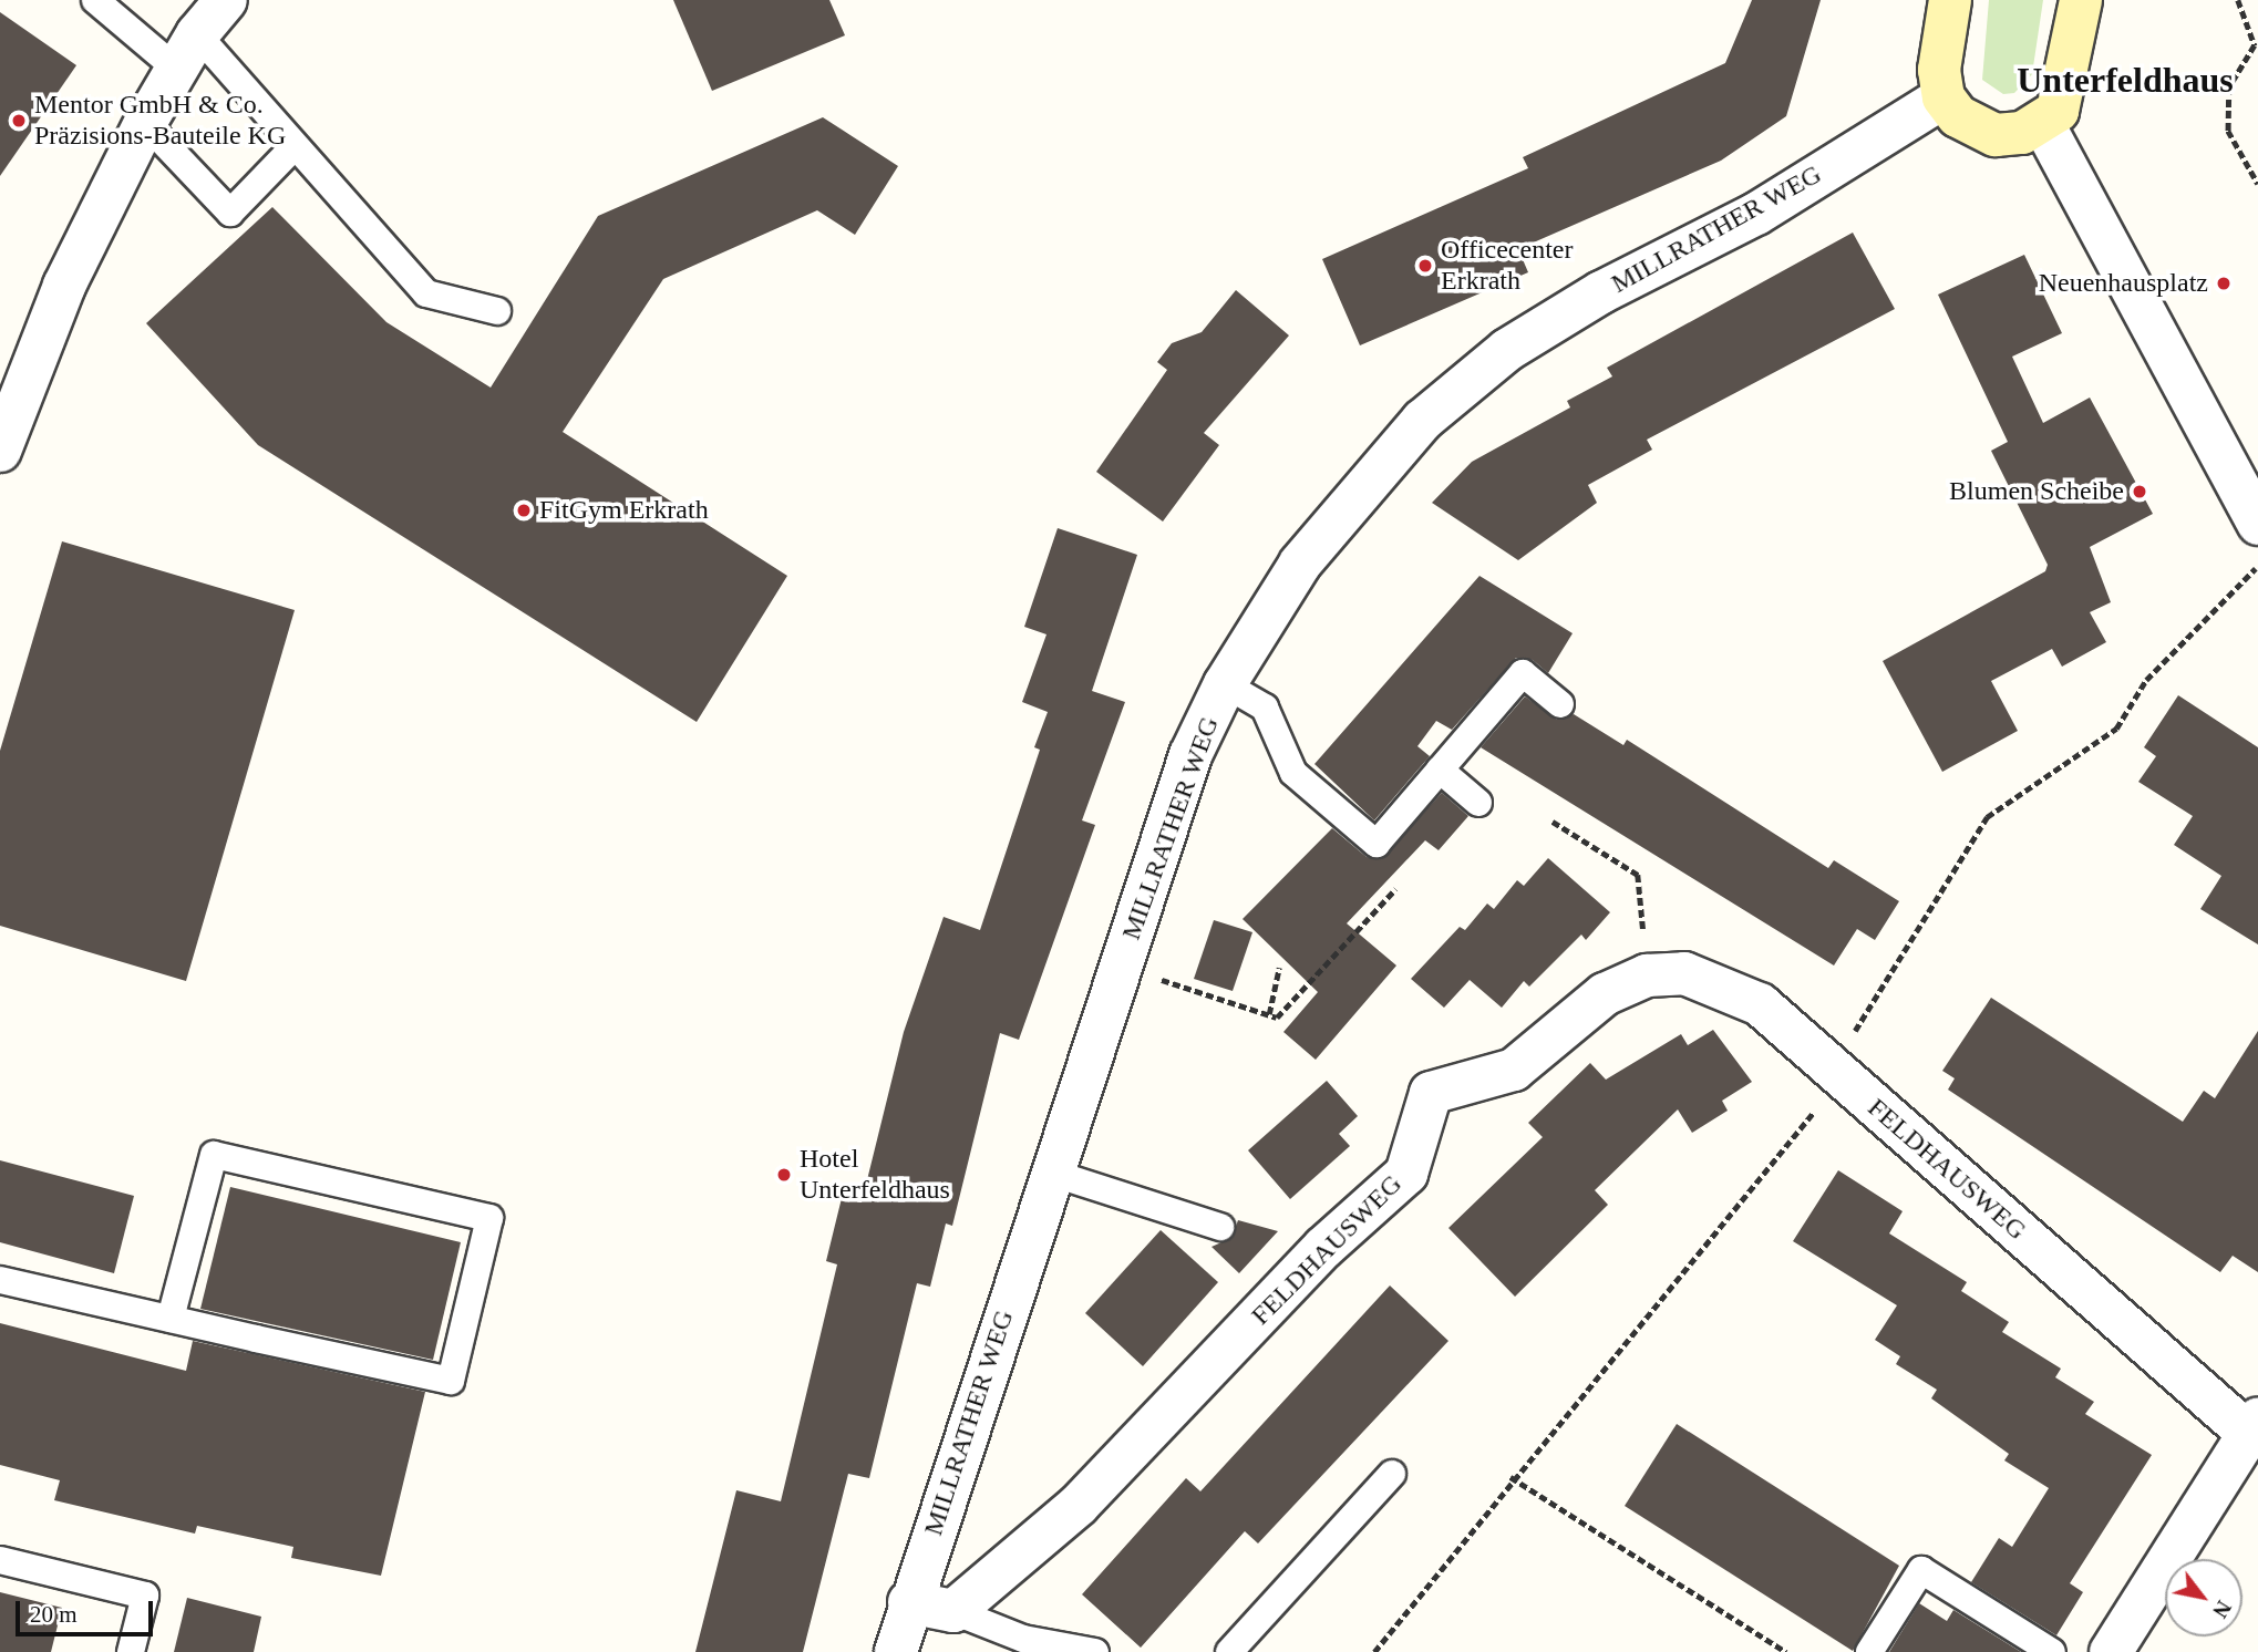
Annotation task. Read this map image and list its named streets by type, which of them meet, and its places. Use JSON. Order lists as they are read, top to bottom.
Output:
{
  "streets": {
    "street": ["MILLRATHER WEG", "FELDHAUSWEG"]
  },
  "districts": ["Unterfeldhaus"],
  "places": [
    "Mentor GmbH & Co. Präzisions-Bauteile KG",
    "Officecenter Erkrath",
    "Neuenhausplatz",
    "Blumen Scheibe",
    "FitGym Erkrath",
    "Hotel Unterfeldhaus"
  ],
  "scale_bar": "20 m",
  "north": "bottom right"
}
